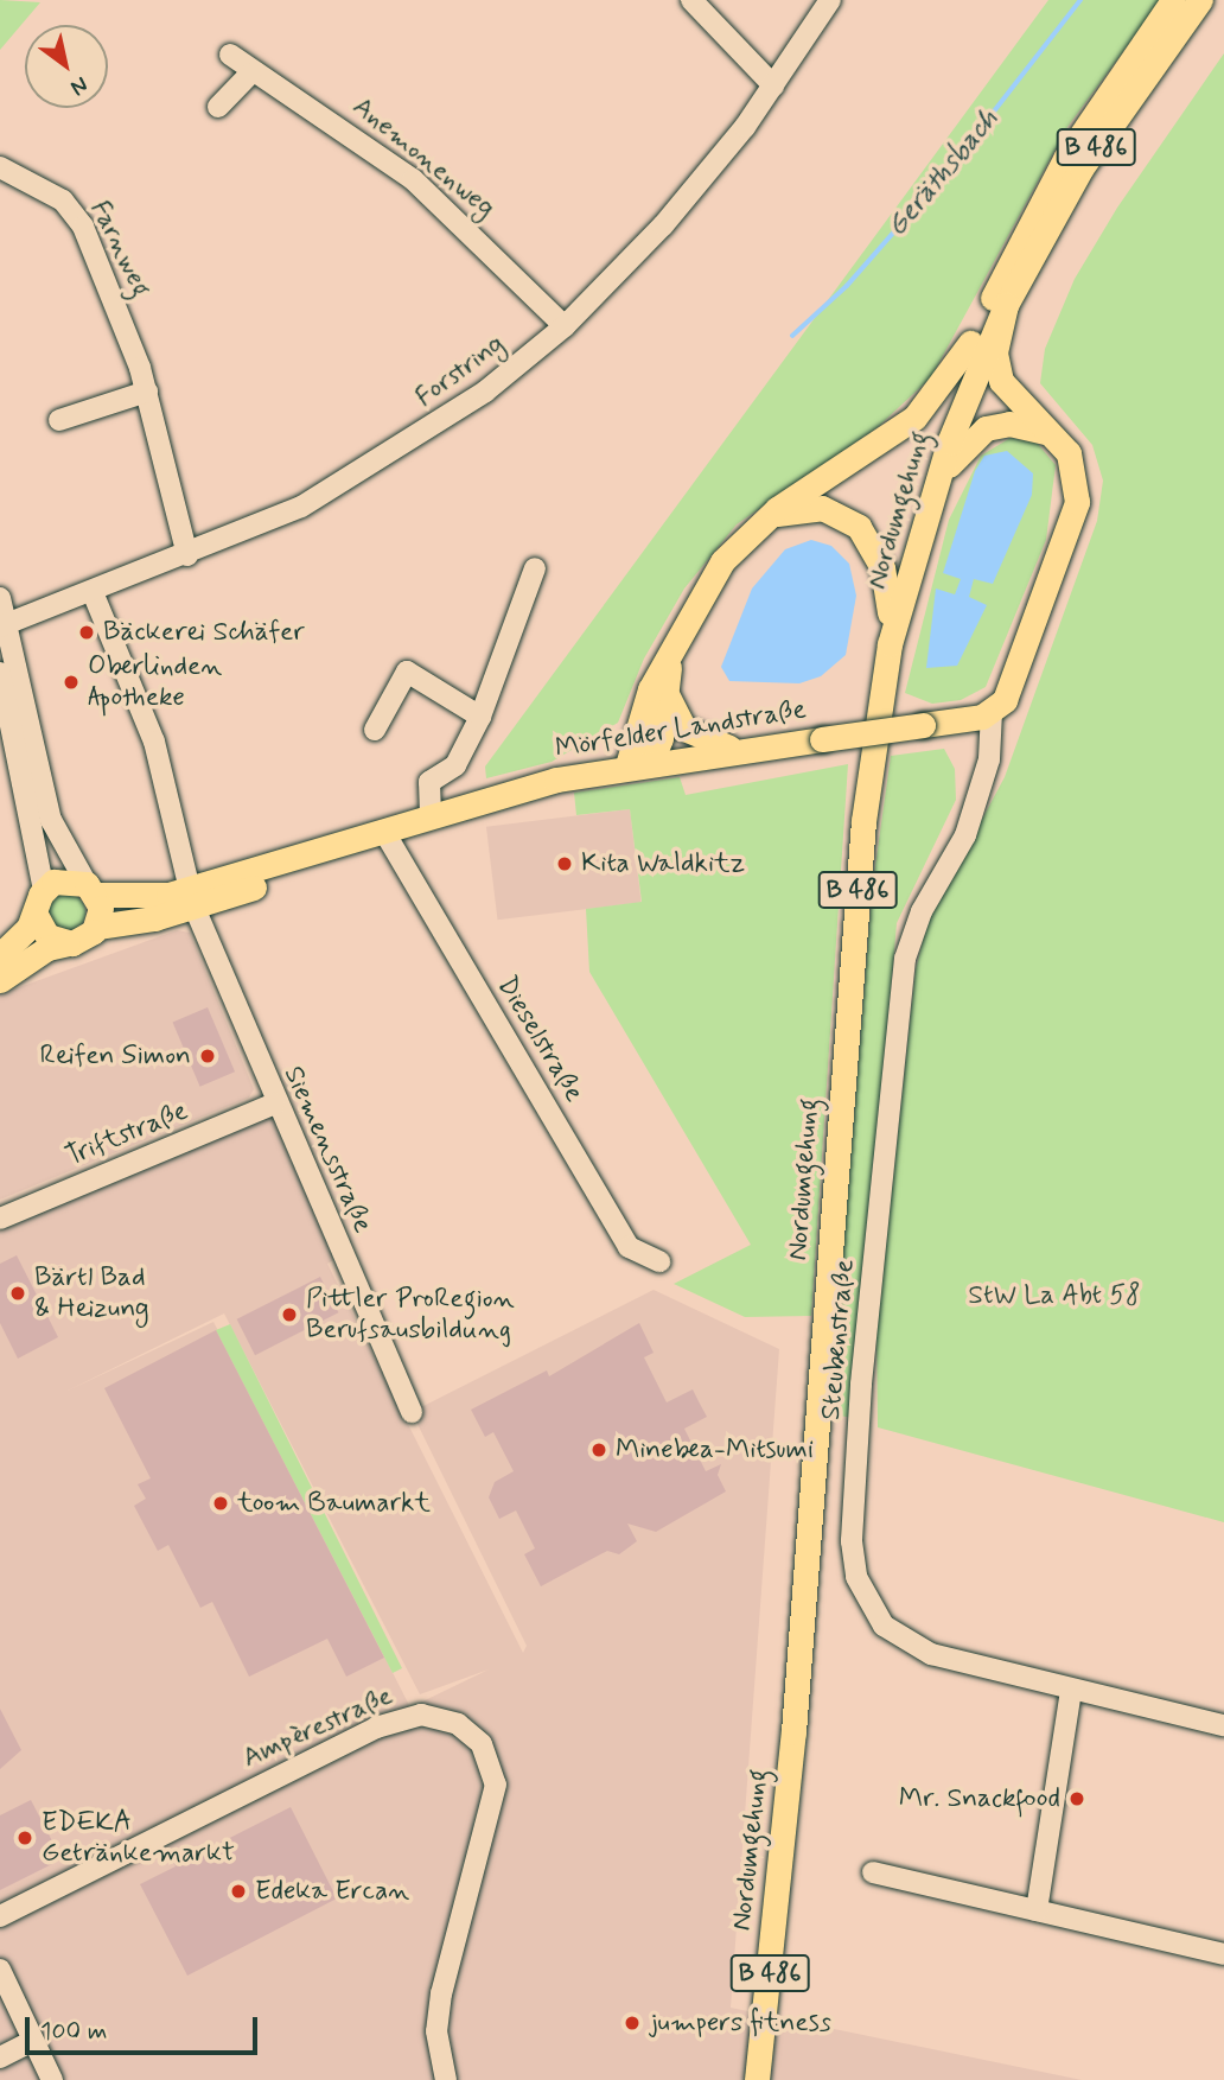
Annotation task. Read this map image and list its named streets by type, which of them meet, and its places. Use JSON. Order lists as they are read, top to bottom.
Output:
{
  "streets": {
    "main road": ["B 486", "Nordumgehung", "Mörfelder Landstraße"],
    "street": [
      "Anemonenweg",
      "Farnweg",
      "Forstring",
      "Dieselstraße",
      "Triftstraße",
      "Siemensstraße",
      "Steubenstraße",
      "Ampèrestraße"
    ]
  },
  "crossings": [
    ["B 486", "Nordumgehung"],
    ["Anemonenweg", "Forstring"],
    ["Farnweg", "Forstring"],
    ["Forstring", "Siemensstraße"],
    ["Mörfelder Landstraße", "Dieselstraße"],
    ["Mörfelder Landstraße", "Siemensstraße"],
    ["Mörfelder Landstraße", "Steubenstraße"],
    ["Triftstraße", "Siemensstraße"]
  ],
  "water": ["Geräthsbach"],
  "parks": ["StW La Abt 58"],
  "places": [
    "Bäckerei Schäfer",
    "Oberlinden Apotheke",
    "Kita Waldkitz",
    "Reifen Simon",
    "Bärtl Bad & Heizung",
    "Pittler ProRegion Berufsausbildung",
    "Minebea-Mitsumi",
    "toom Baumarkt",
    "Mr. Snackfood",
    "EDEKA Getränkemarkt",
    "Edeka Ercan",
    "jumpers fitness"
  ],
  "scale_bar": "100 m",
  "north": "bottom right"
}
